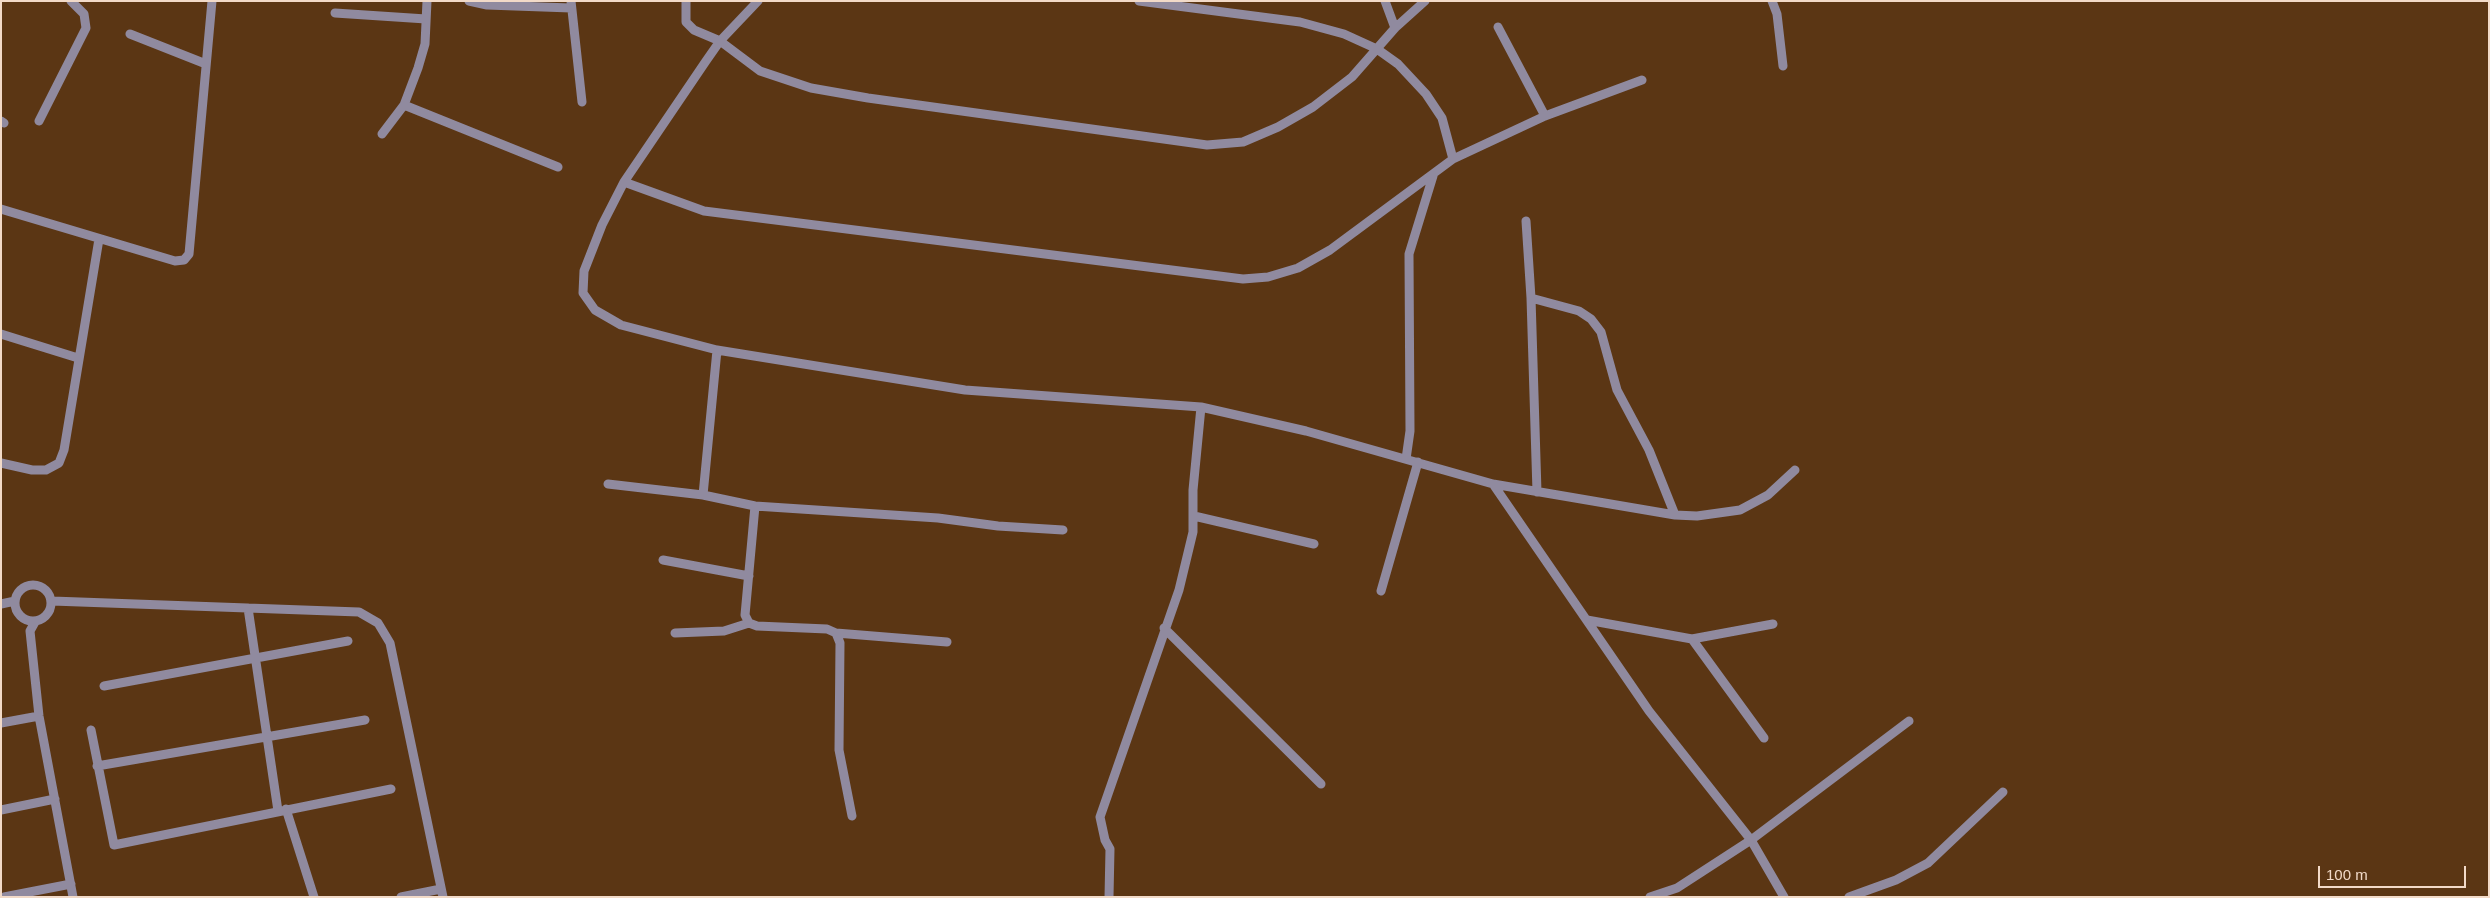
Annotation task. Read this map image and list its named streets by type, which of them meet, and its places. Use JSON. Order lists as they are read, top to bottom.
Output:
{
  "scale_bar": "100 m"
}
